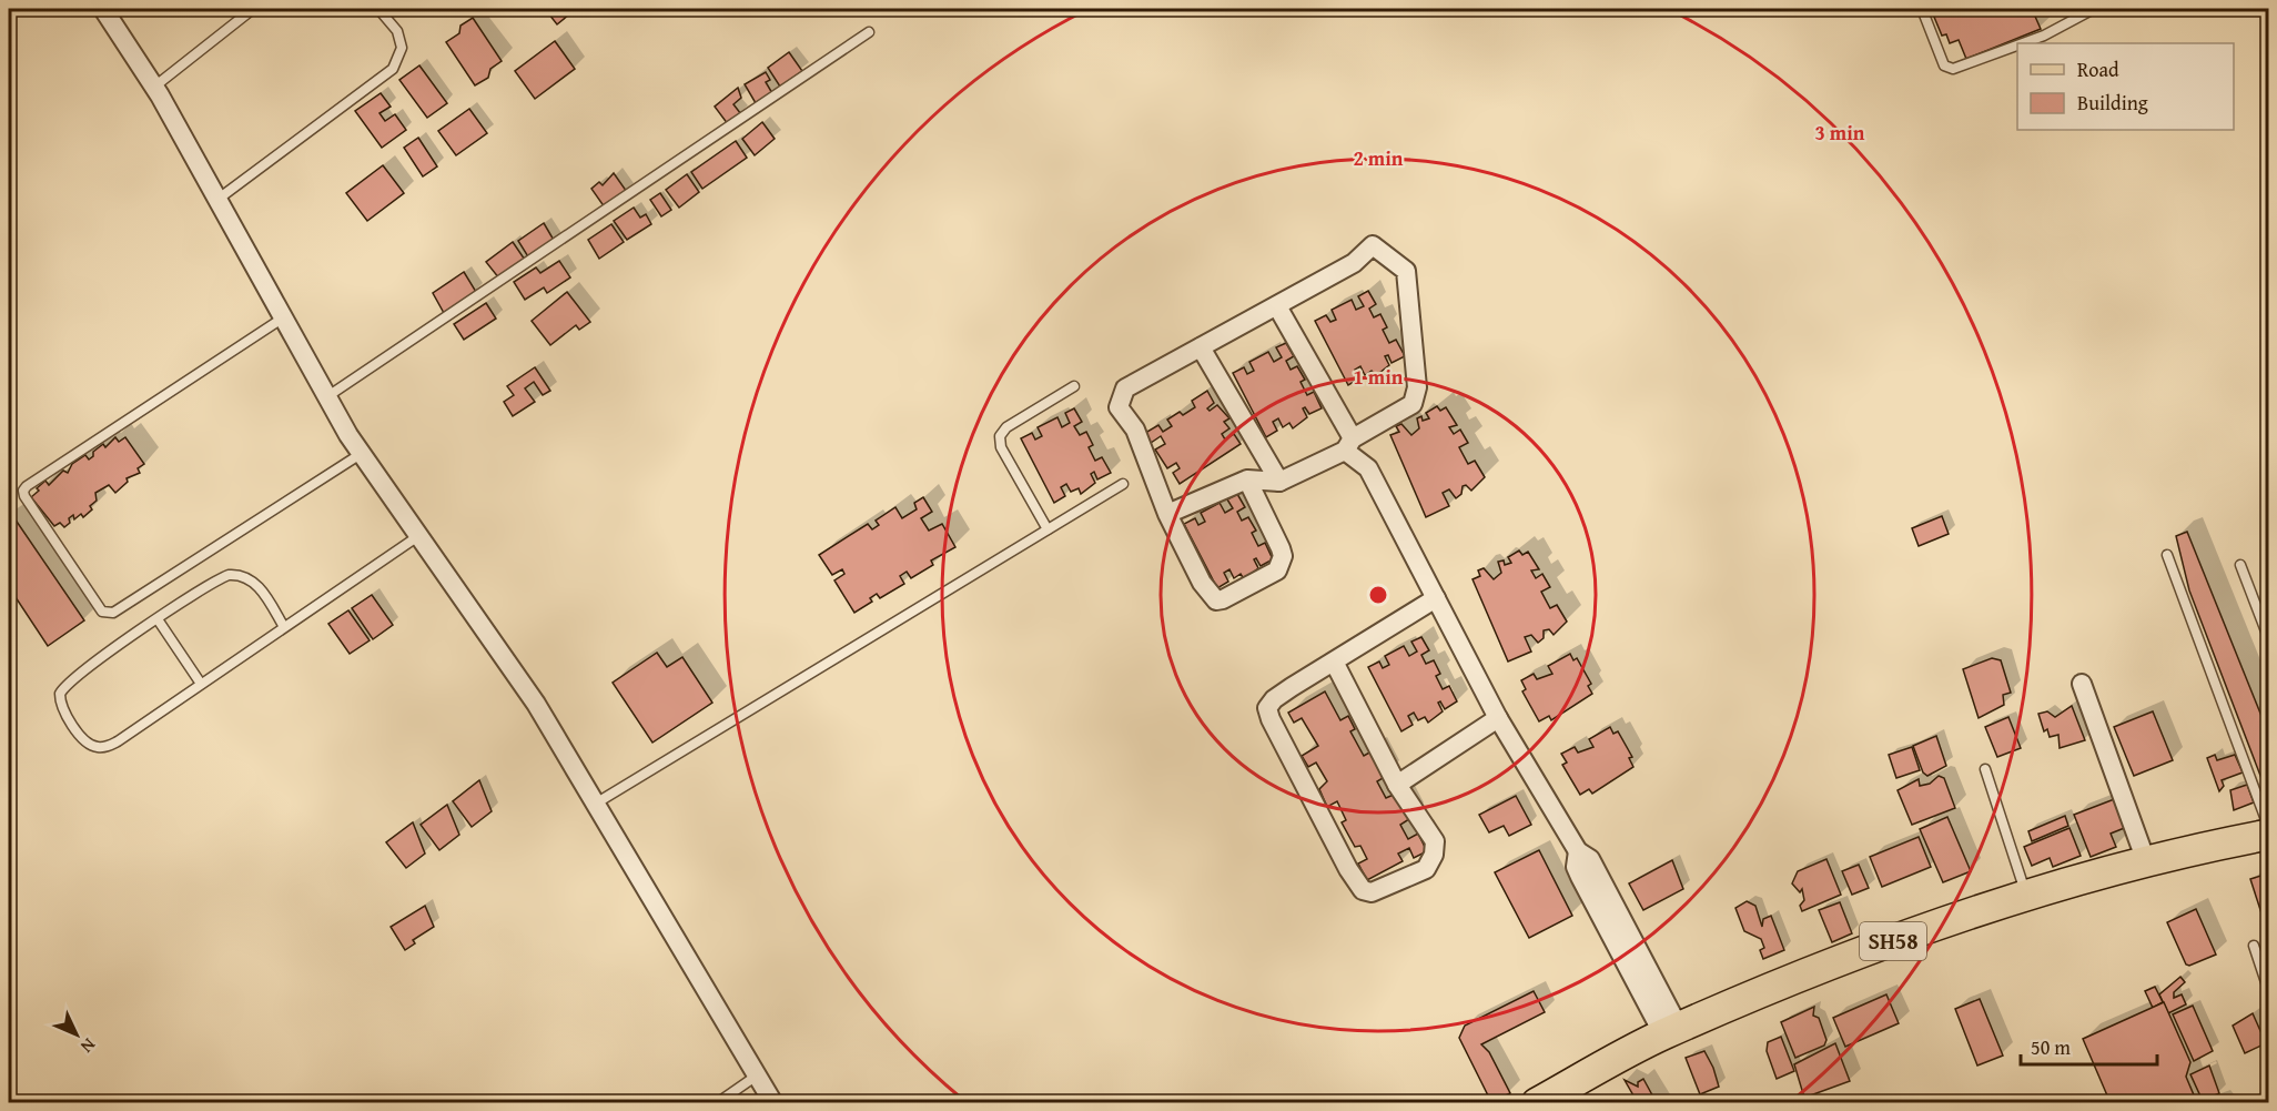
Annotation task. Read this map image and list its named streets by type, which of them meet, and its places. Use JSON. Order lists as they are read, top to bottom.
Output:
{
  "streets": {
    "main road": ["SH58"]
  },
  "legend": ["Road", "Building"],
  "scale_bar": "50 m",
  "north": "bottom right",
  "rings": ["3 min", "2 min", "1 min"]
}
